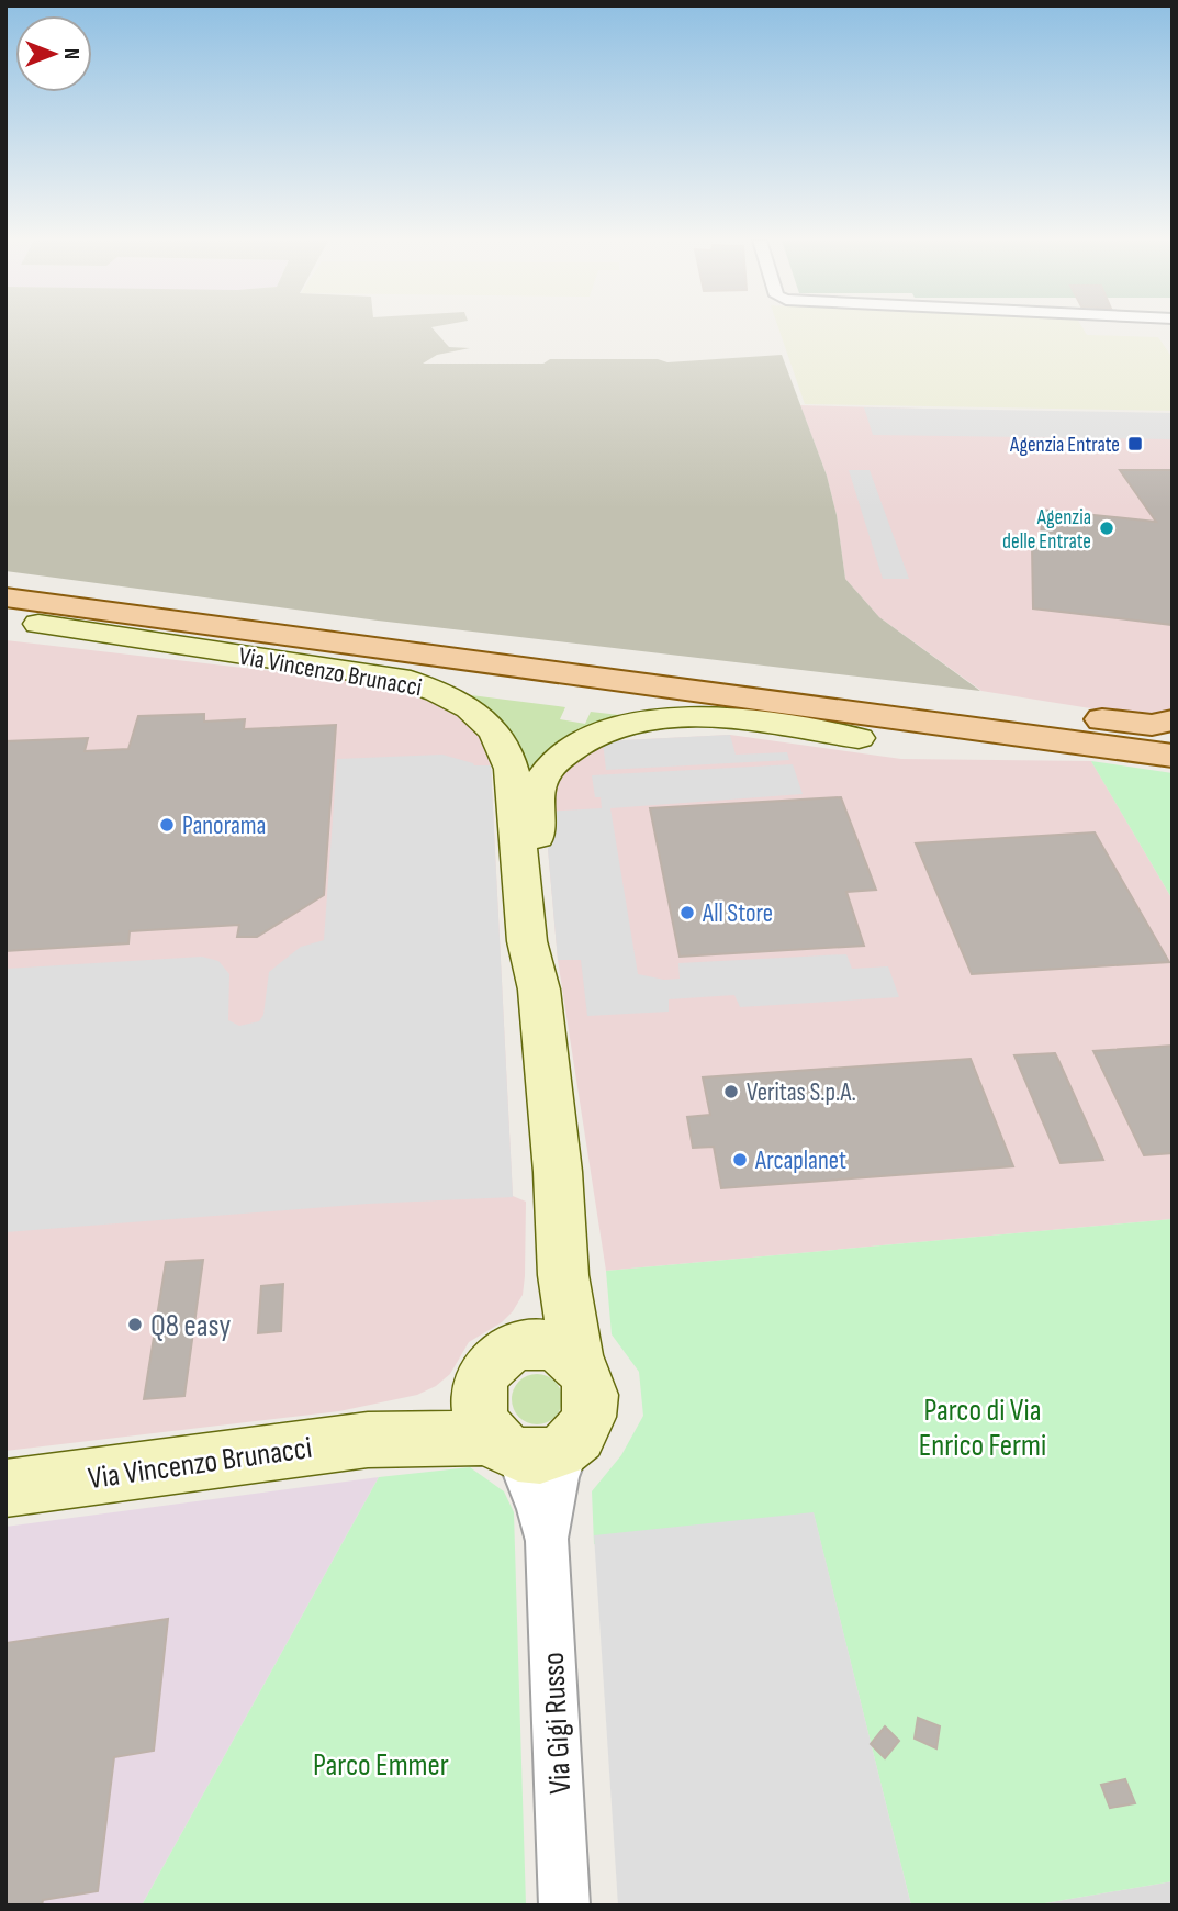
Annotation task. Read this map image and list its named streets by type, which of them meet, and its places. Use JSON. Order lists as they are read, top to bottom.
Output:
{
  "streets": {
    "street": ["Via Vincenzo Brunacci", "Via Gigi Russo"]
  },
  "crossings": [
    ["Via Vincenzo Brunacci", "Via Gigi Russo"]
  ],
  "parks": ["Parco di Via Enrico Fermi", "Parco Emmer"],
  "places": {
    "transit": ["Agenzia Entrate"],
    "other": [
      "Agenzia delle Entrate",
      "Panorama",
      "All Store",
      "Veritas S.p.A.",
      "Arcaplanet",
      "Q8 easy"
    ]
  },
  "north": "right"
}
